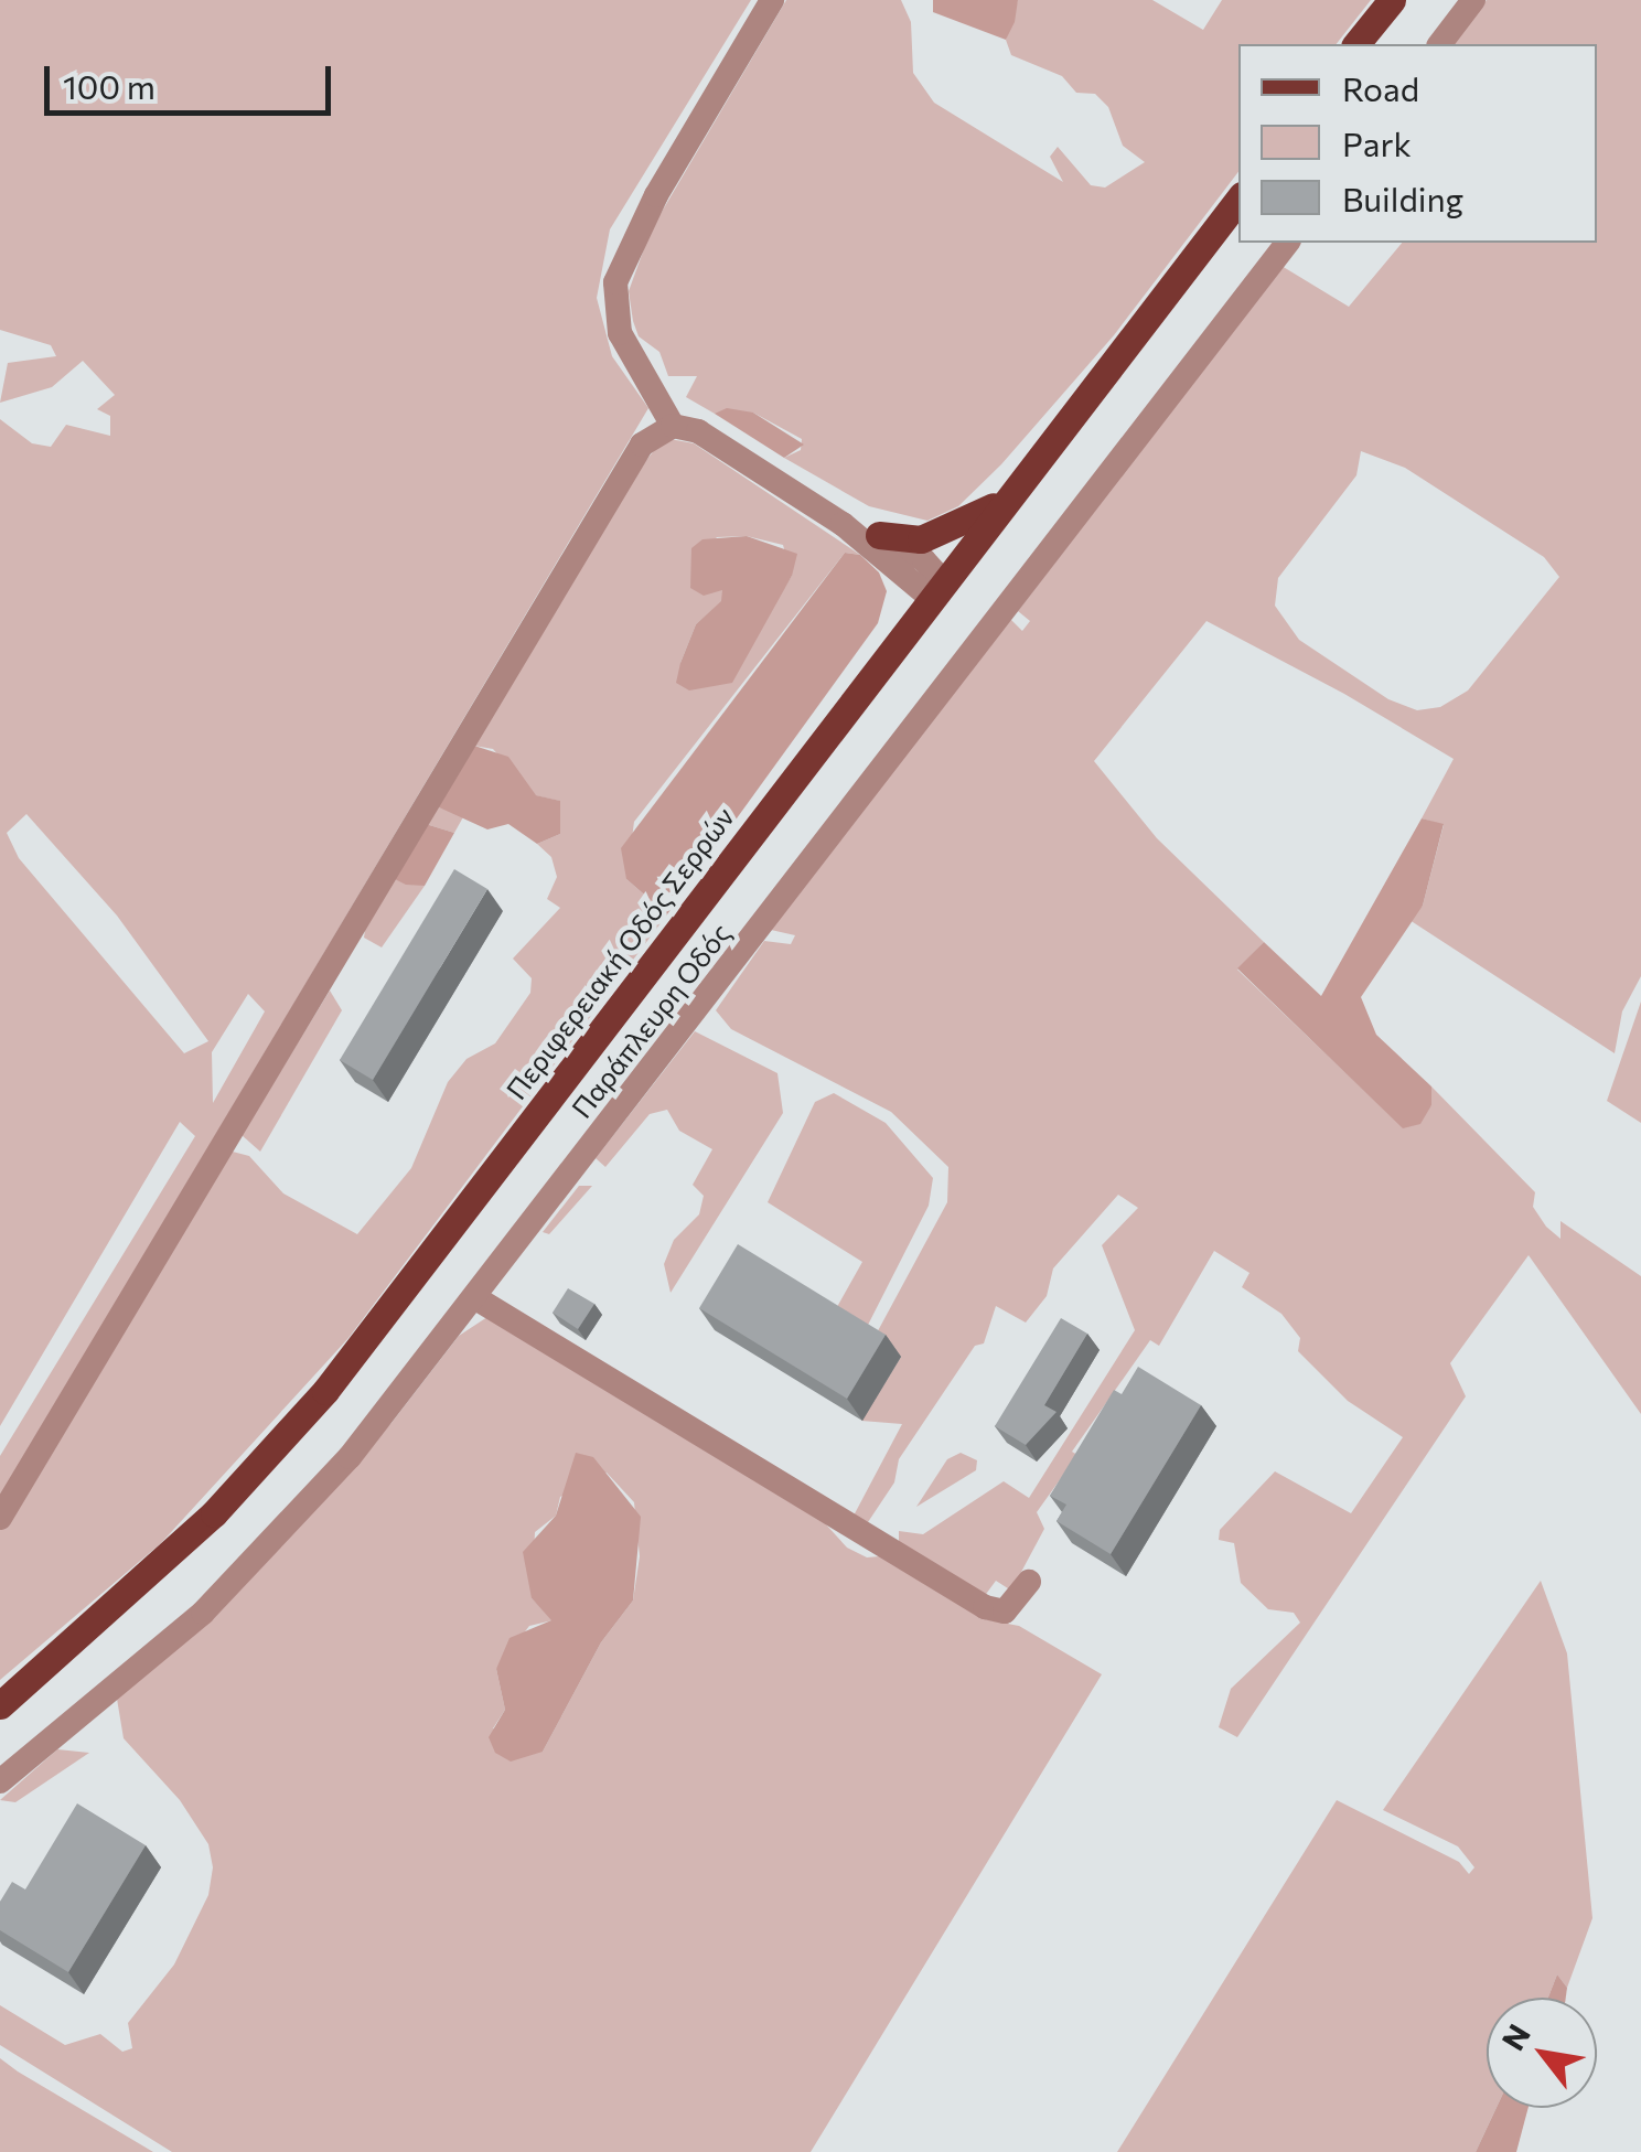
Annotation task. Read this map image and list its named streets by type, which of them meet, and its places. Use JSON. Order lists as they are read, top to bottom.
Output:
{
  "streets": {
    "main road": ["Περιφερειακή Οδός Σερρών"],
    "street": ["Παράπλευρη Οδός"]
  },
  "legend": ["Road", "Park", "Building"],
  "scale_bar": "100 m",
  "north": "top left"
}
